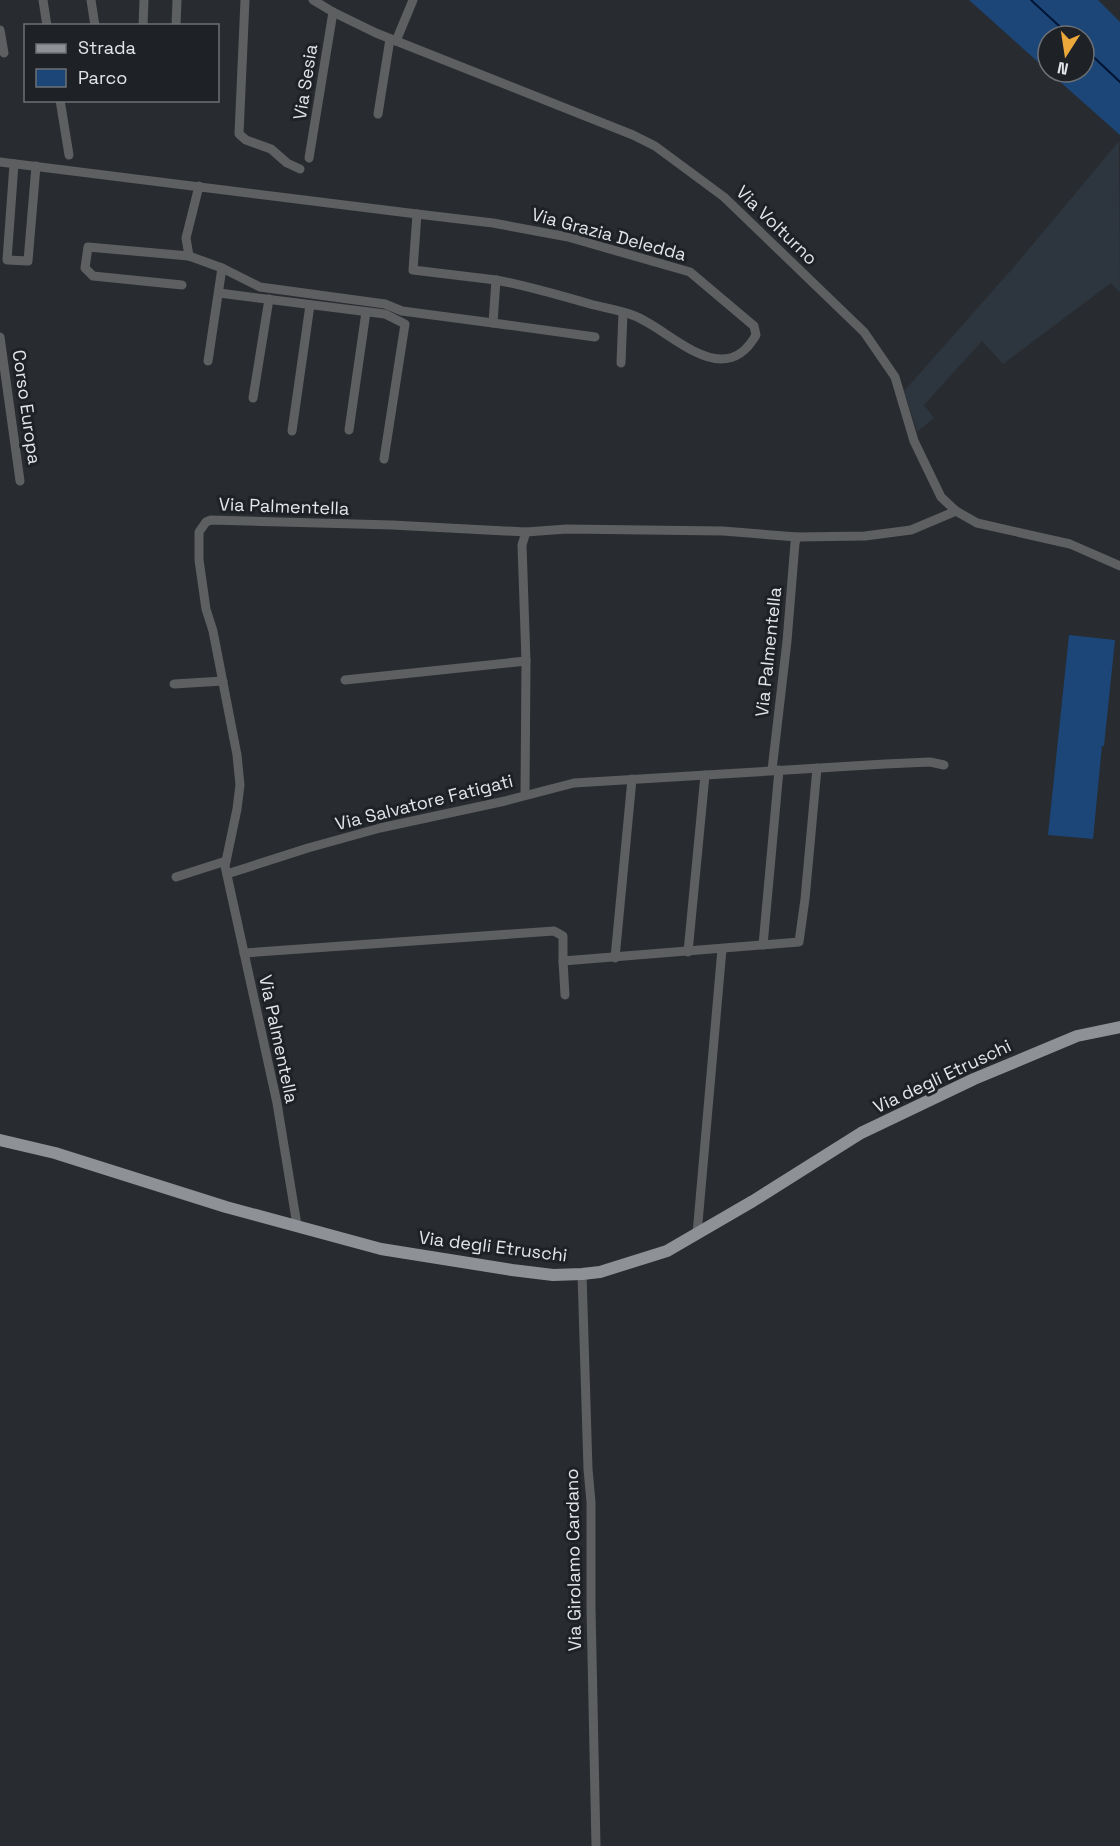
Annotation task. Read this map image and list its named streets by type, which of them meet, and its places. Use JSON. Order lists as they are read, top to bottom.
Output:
{
  "streets": {
    "main road": ["Via degli Etruschi"],
    "street": [
      "Via Sesia",
      "Via Volturno",
      "Via Grazia Deledda",
      "Corso Europa",
      "Via Palmentella",
      "Via Salvatore Fatigati",
      "Via Girolamo Cardano"
    ]
  },
  "crossings": [
    ["Via Sesia", "Via Volturno"],
    ["Via Volturno", "Via Palmentella"],
    ["Via Palmentella", "Via Salvatore Fatigati"],
    ["Via Palmentella", "Via degli Etruschi"],
    ["Via degli Etruschi", "Via Girolamo Cardano"]
  ],
  "legend": ["Strada", "Parco"],
  "north": "bottom"
}
